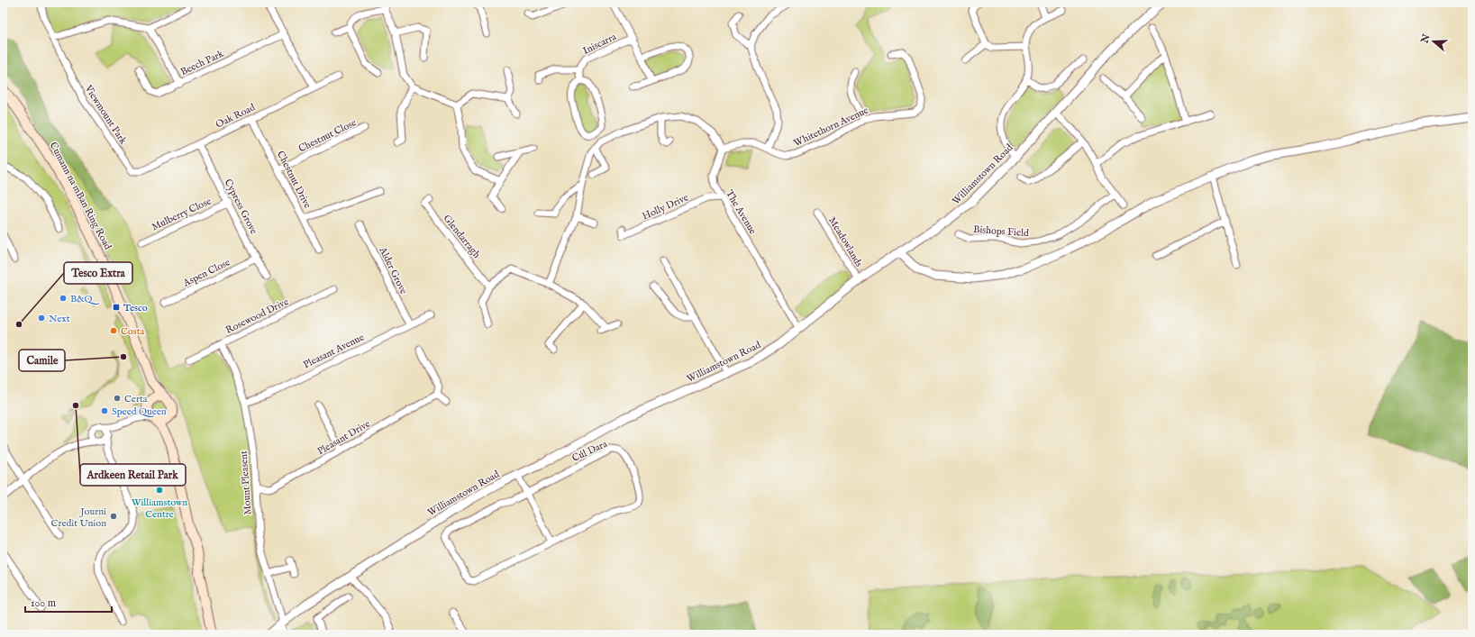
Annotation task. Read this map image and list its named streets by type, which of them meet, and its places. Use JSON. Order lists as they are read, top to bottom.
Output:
{
  "streets": {
    "main road": ["Cumann na mBan Ring Road"],
    "street": [
      "Iniscarra",
      "Beech Park",
      "Viewmount Park",
      "Oak Road",
      "Whitethorn Avenue",
      "Chestnut Close",
      "Williamstown Road",
      "Chestnut Drive",
      "Cypress Grove",
      "Holly Drive",
      "The Avenue",
      "Mulberry Close",
      "Bishops Field",
      "Glendarragh",
      "Meadowlands",
      "Alder Grove",
      "Aspen Close",
      "Rosewood Drive",
      "Pleasant Avenue",
      "Pleasant Drive",
      "Cúl Dara",
      "Mount Pleasent"
    ]
  },
  "crossings": [
    ["Viewmount Park", "Oak Road"],
    ["Oak Road", "Chestnut Drive"],
    ["Oak Road", "Cypress Grove"],
    ["Whitethorn Avenue", "The Avenue"],
    ["Chestnut Close", "Chestnut Drive"],
    ["Williamstown Road", "The Avenue"],
    ["Williamstown Road", "Meadowlands"],
    ["Williamstown Road", "Mount Pleasent"],
    ["Cypress Grove", "Mulberry Close"],
    ["Cypress Grove", "Aspen Close"],
    ["Holly Drive", "The Avenue"],
    ["Alder Grove", "Pleasant Avenue"],
    ["Rosewood Drive", "Mount Pleasent"],
    ["Pleasant Avenue", "Mount Pleasent"],
    ["Pleasant Drive", "Mount Pleasent"]
  ],
  "places": {
    "other": [
      "B&Q",
      "Next",
      "Tesco Extra",
      "Costa",
      "Camile",
      "Certa",
      "Ardkeen Retail Park",
      "Speed Queen",
      "Williamstown Centre",
      "Journi Credit Union"
    ],
    "transit": ["Tesco"]
  },
  "scale_bar": "100 m",
  "north": "left"
}
